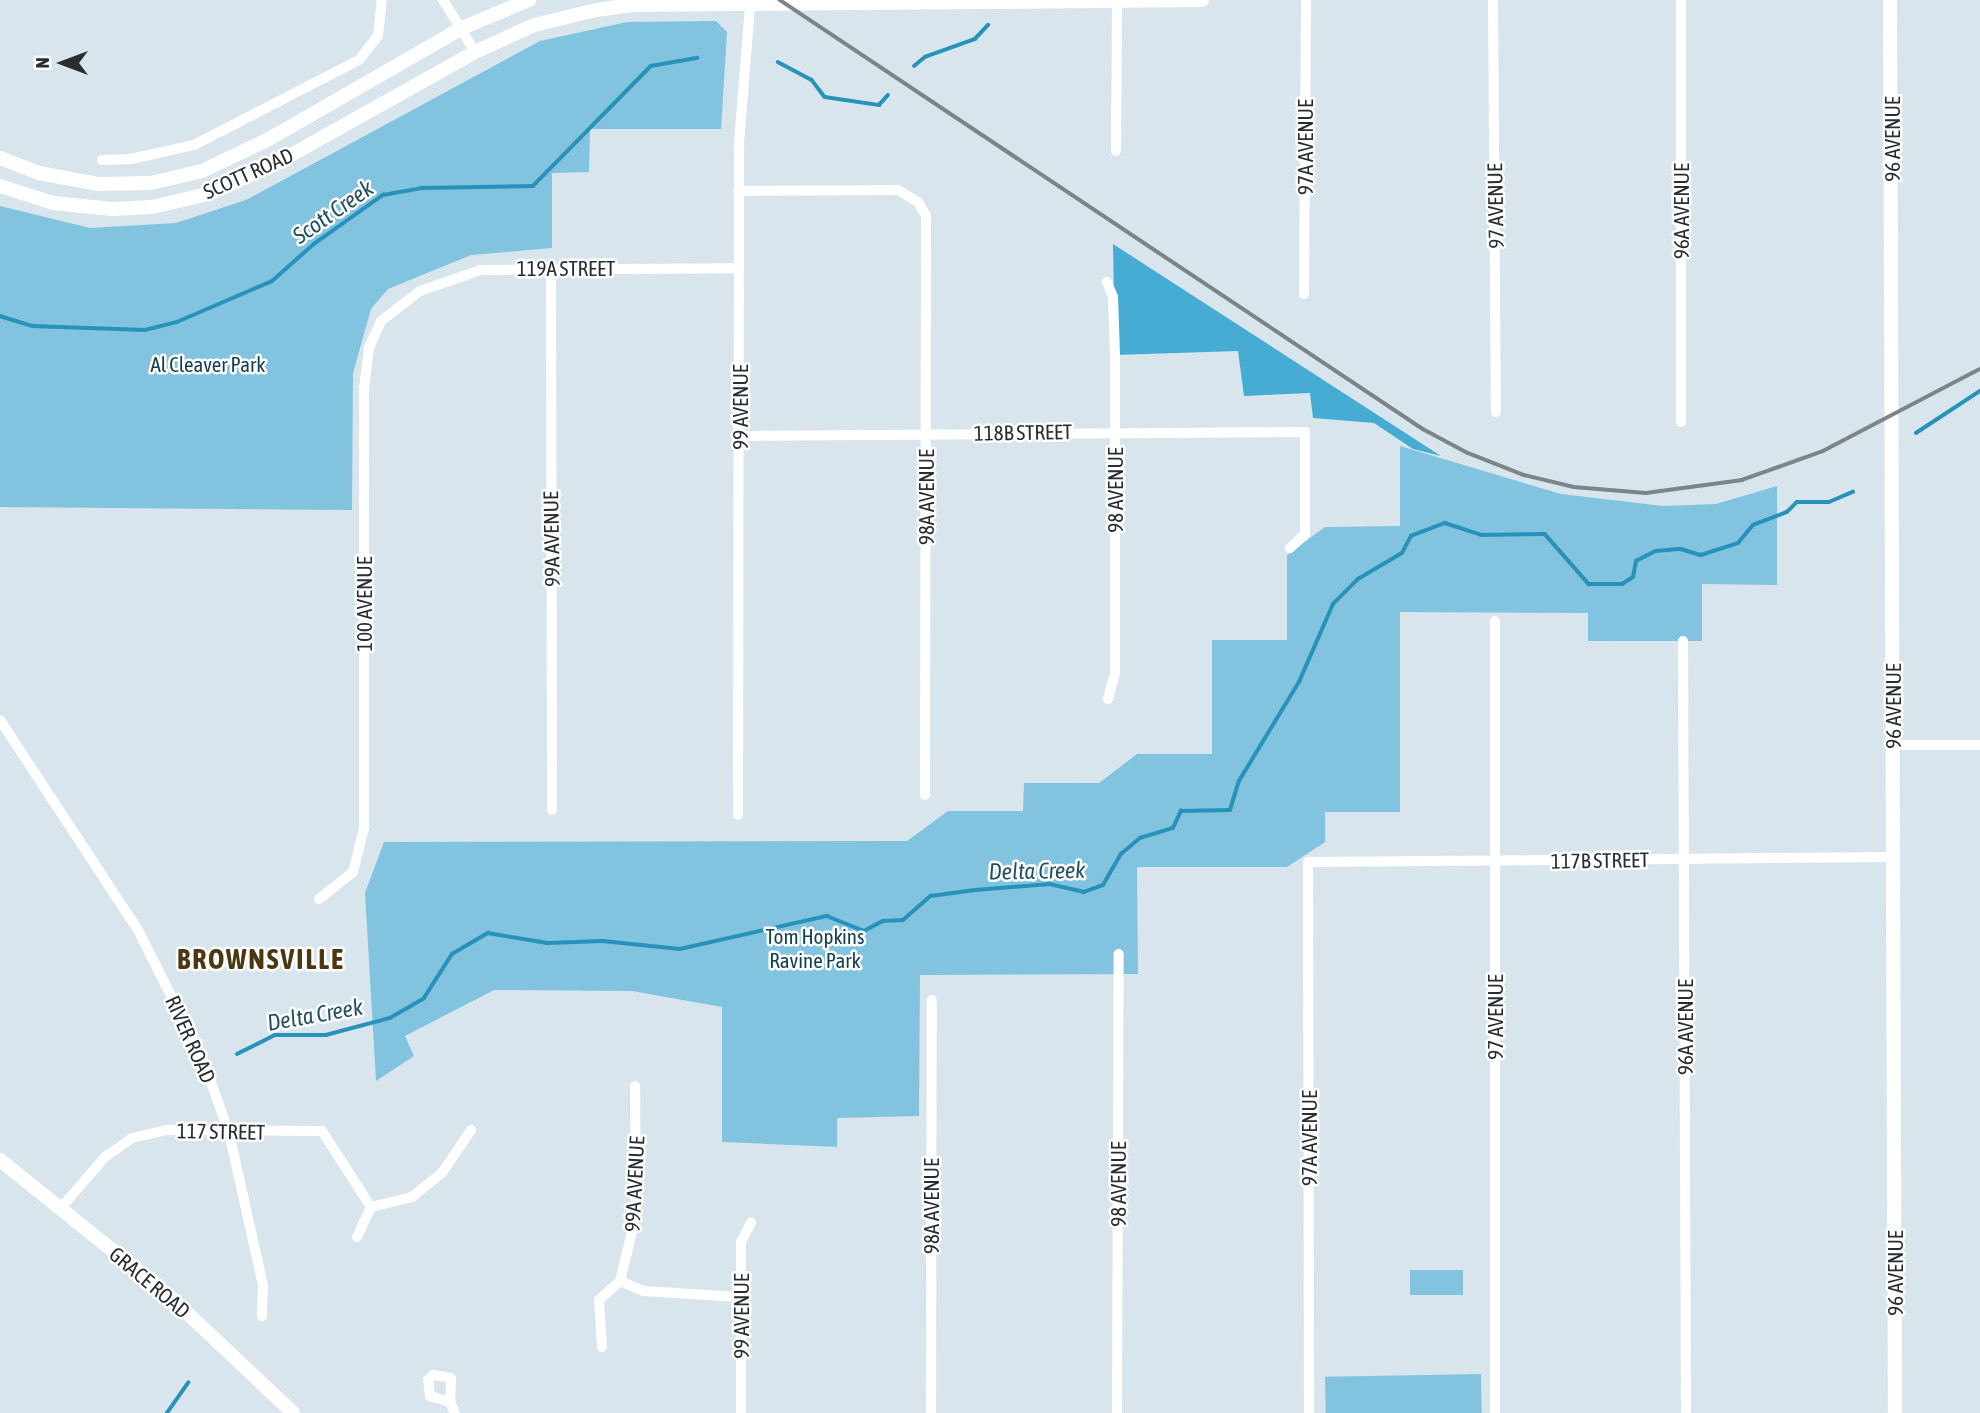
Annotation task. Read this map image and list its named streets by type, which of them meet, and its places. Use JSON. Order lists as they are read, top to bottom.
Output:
{
  "streets": {
    "main road": ["96 AVENUE", "SCOTT ROAD", "GRACE ROAD"],
    "street": [
      "97A AVENUE",
      "97 AVENUE",
      "96A AVENUE",
      "119A STREET",
      "99 AVENUE",
      "118B STREET",
      "98 AVENUE",
      "98A AVENUE",
      "99A AVENUE",
      "100 AVENUE",
      "117B STREET",
      "RIVER ROAD",
      "117 STREET"
    ]
  },
  "crossings": [
    ["96 AVENUE", "117B STREET"],
    ["97A AVENUE", "117B STREET"],
    ["SCOTT ROAD", "99 AVENUE"],
    ["97 AVENUE", "117B STREET"],
    ["96A AVENUE", "117B STREET"],
    ["119A STREET", "99 AVENUE"],
    ["119A STREET", "99A AVENUE"],
    ["119A STREET", "100 AVENUE"],
    ["99 AVENUE", "118B STREET"],
    ["99 AVENUE", "98A AVENUE"],
    ["118B STREET", "98 AVENUE"],
    ["118B STREET", "98A AVENUE"],
    ["RIVER ROAD", "117 STREET"],
    ["117 STREET", "GRACE ROAD"]
  ],
  "districts": ["BROWNSVILLE"],
  "water": ["Scott Creek", "Delta Creek"],
  "parks": ["Al Cleaver Park", "Tom Hopkins Ravine Park"],
  "north": "left"
}
